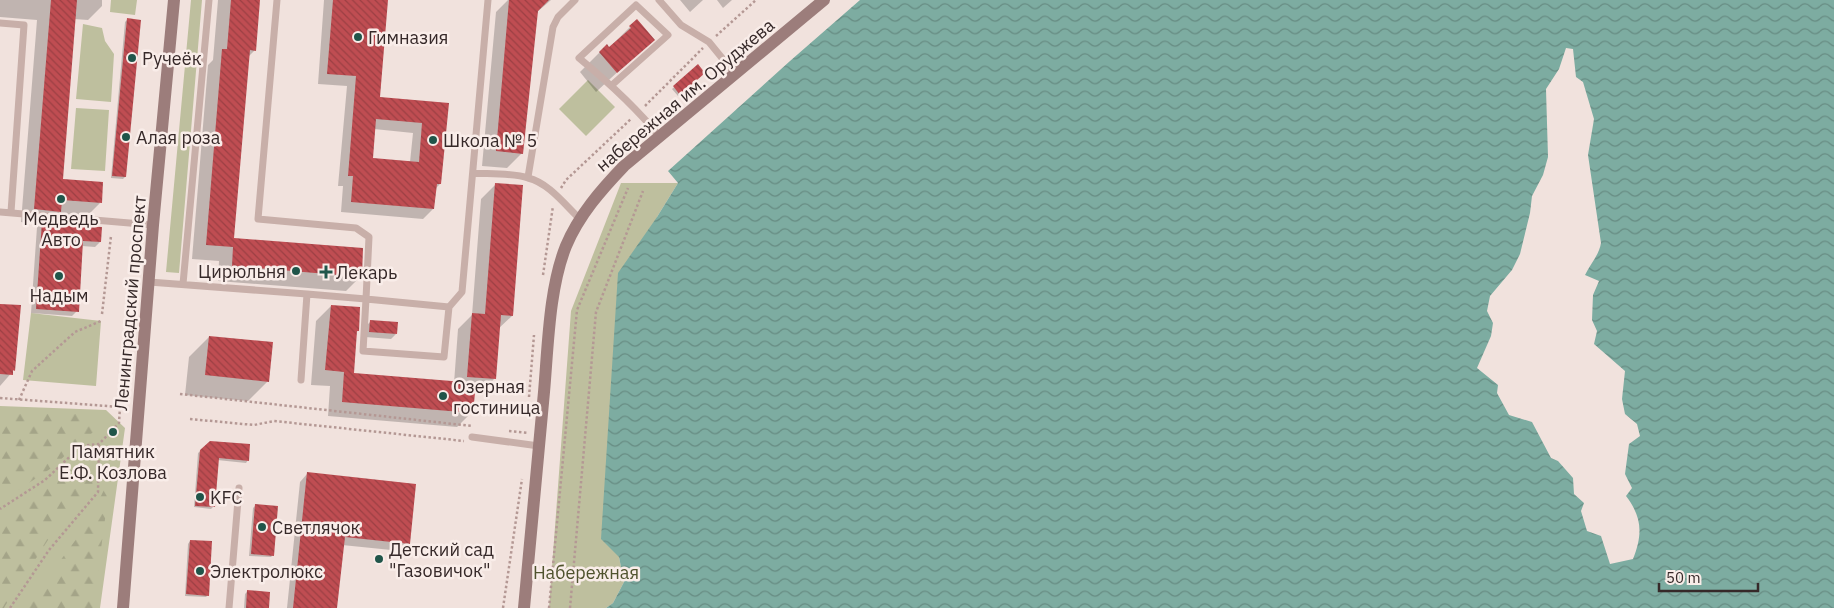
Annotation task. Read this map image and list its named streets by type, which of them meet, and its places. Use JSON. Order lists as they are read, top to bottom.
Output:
{
  "streets": {
    "street": ["набережная им. Оруджева", "Ленинградский проспект"]
  },
  "parks": ["Набережная"],
  "places": {
    "other": [
      "Гимназия",
      "Ручеёк",
      "Алая роза",
      "Школа № 5",
      "Медведь Авто",
      "Цирюльня",
      "Надым",
      "Озерная гостиница",
      "Памятник Е.Ф. Козлова",
      "KFC",
      "Светлячок",
      "Детский сад \"Газовичок\"",
      "Электролюкс"
    ],
    "health": ["Лекарь"]
  },
  "scale_bar": "50 m"
}
